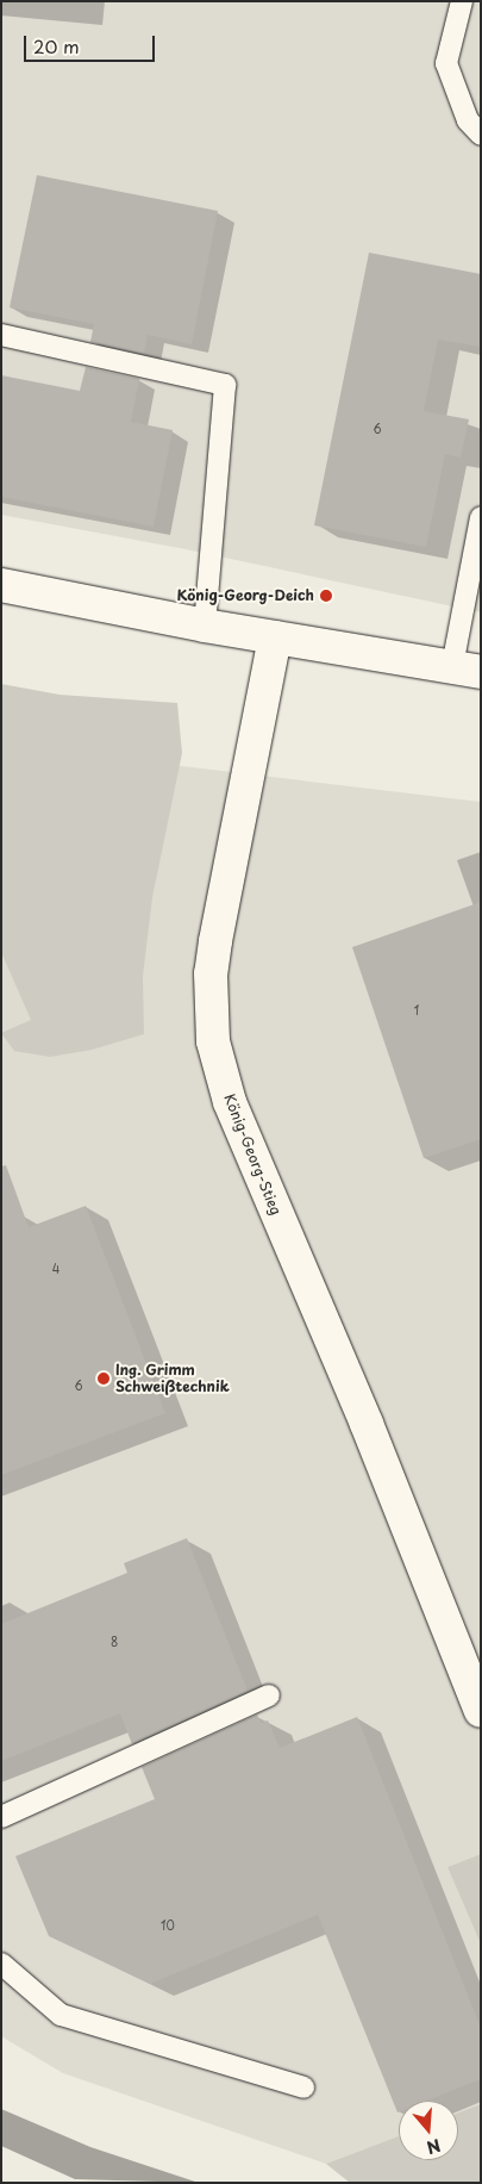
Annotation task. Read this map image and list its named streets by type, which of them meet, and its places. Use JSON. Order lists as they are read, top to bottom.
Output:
{
  "streets": {
    "street": ["König-Georg-Stieg"]
  },
  "places": ["König-Georg-Deich", "Ing. Grimm Schweißtechnik"],
  "house_numbers": [
    "6",
    "1",
    "4",
    "6",
    "8",
    "10"
  ],
  "scale_bar": "20 m",
  "north": "bottom"
}
